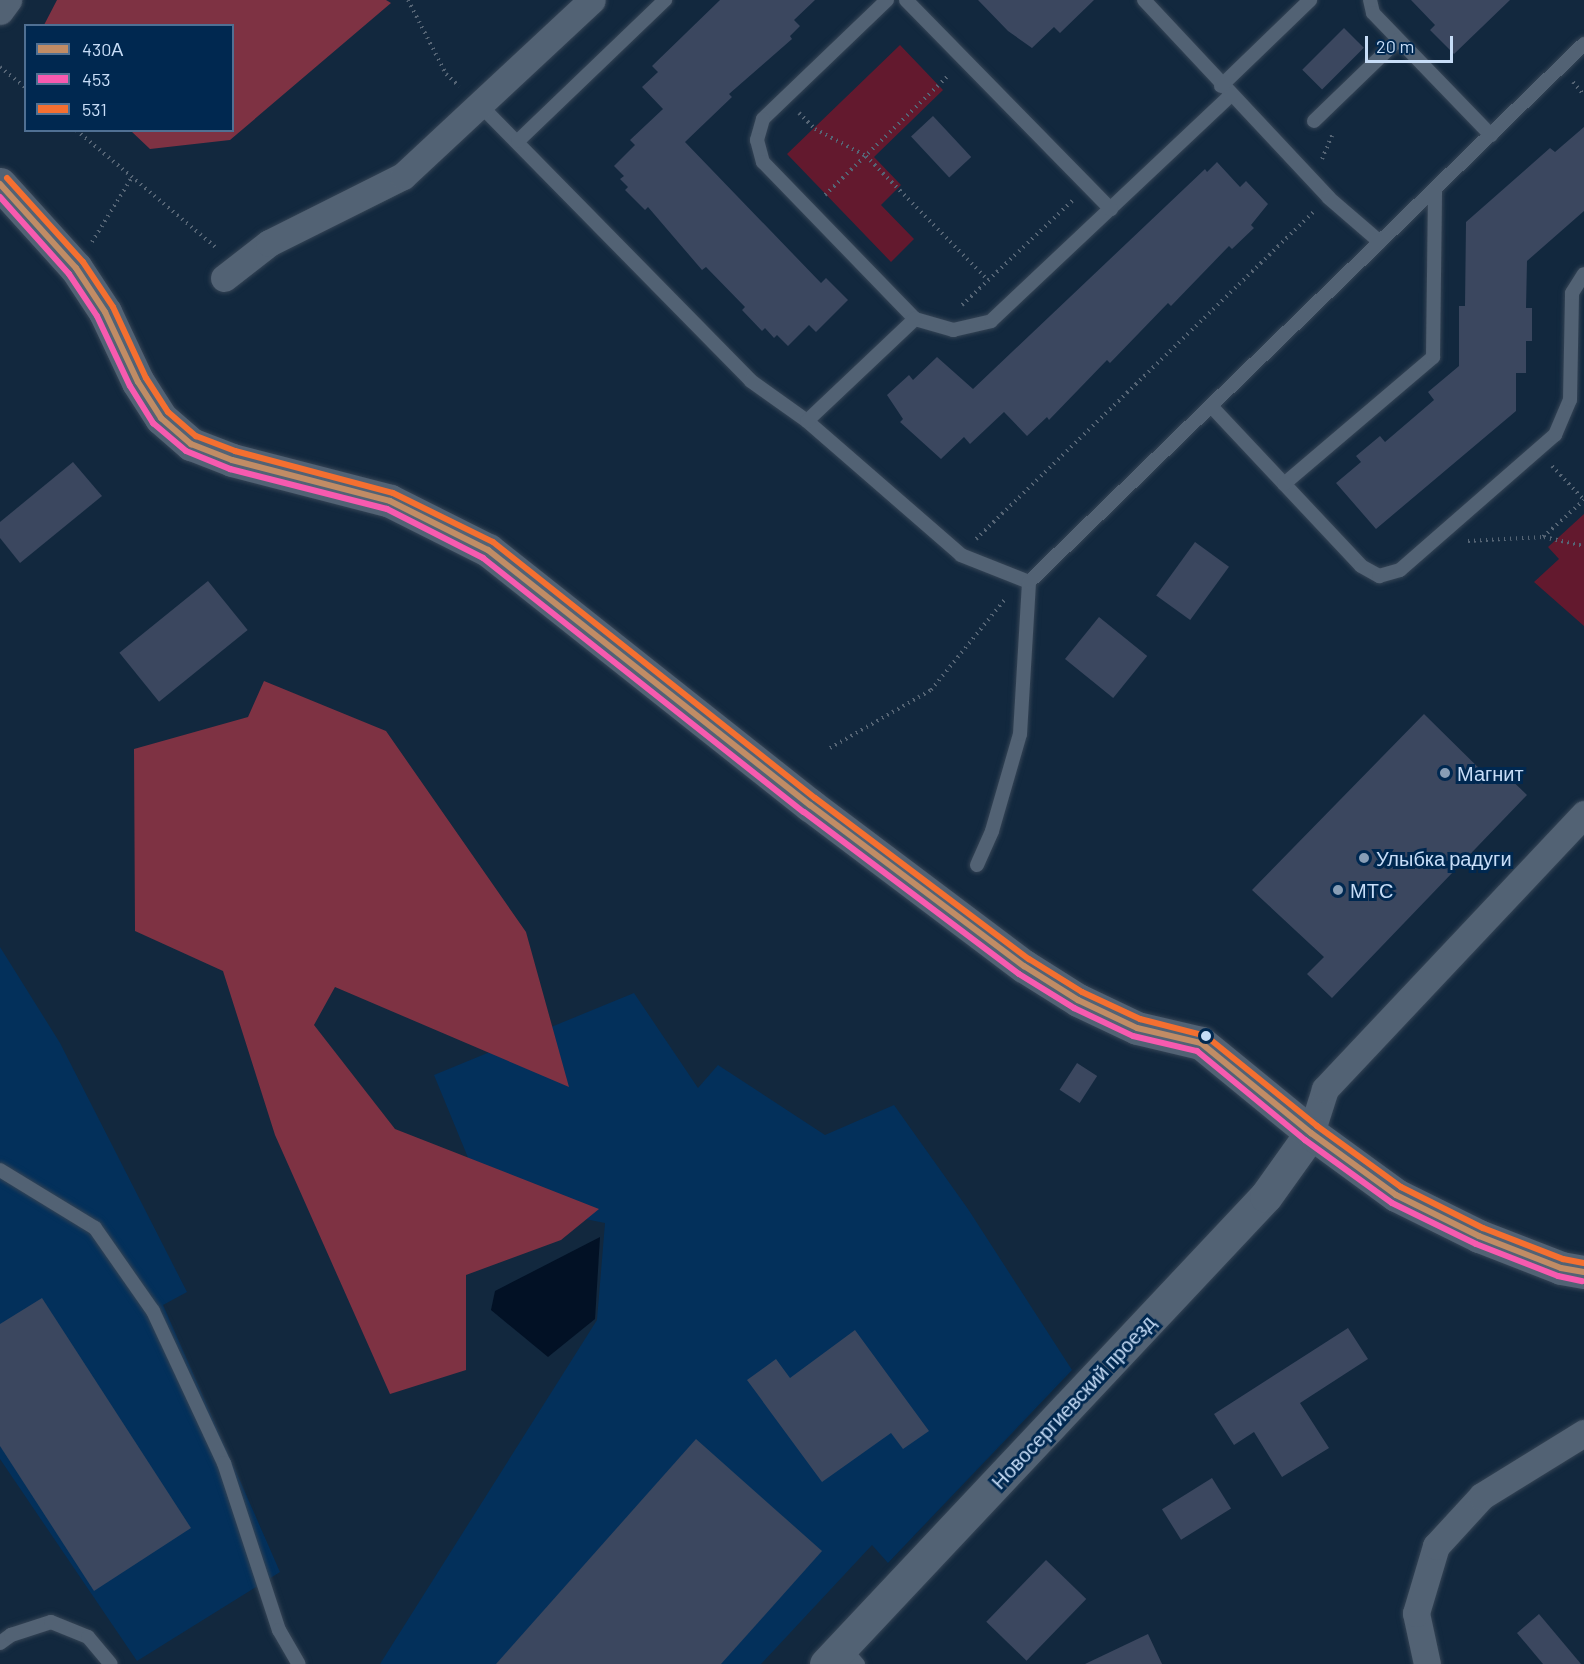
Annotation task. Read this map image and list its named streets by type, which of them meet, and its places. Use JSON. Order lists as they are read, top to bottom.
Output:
{
  "streets": {
    "main road": ["Новосергиевский проезд"]
  },
  "places": ["Магнит", "Улыбка радуги", "МТС"],
  "lines": ["transit line 531", "transit line 430А", "transit line 453"],
  "legend": ["430А", "453", "531"],
  "scale_bar": "20 m"
}
